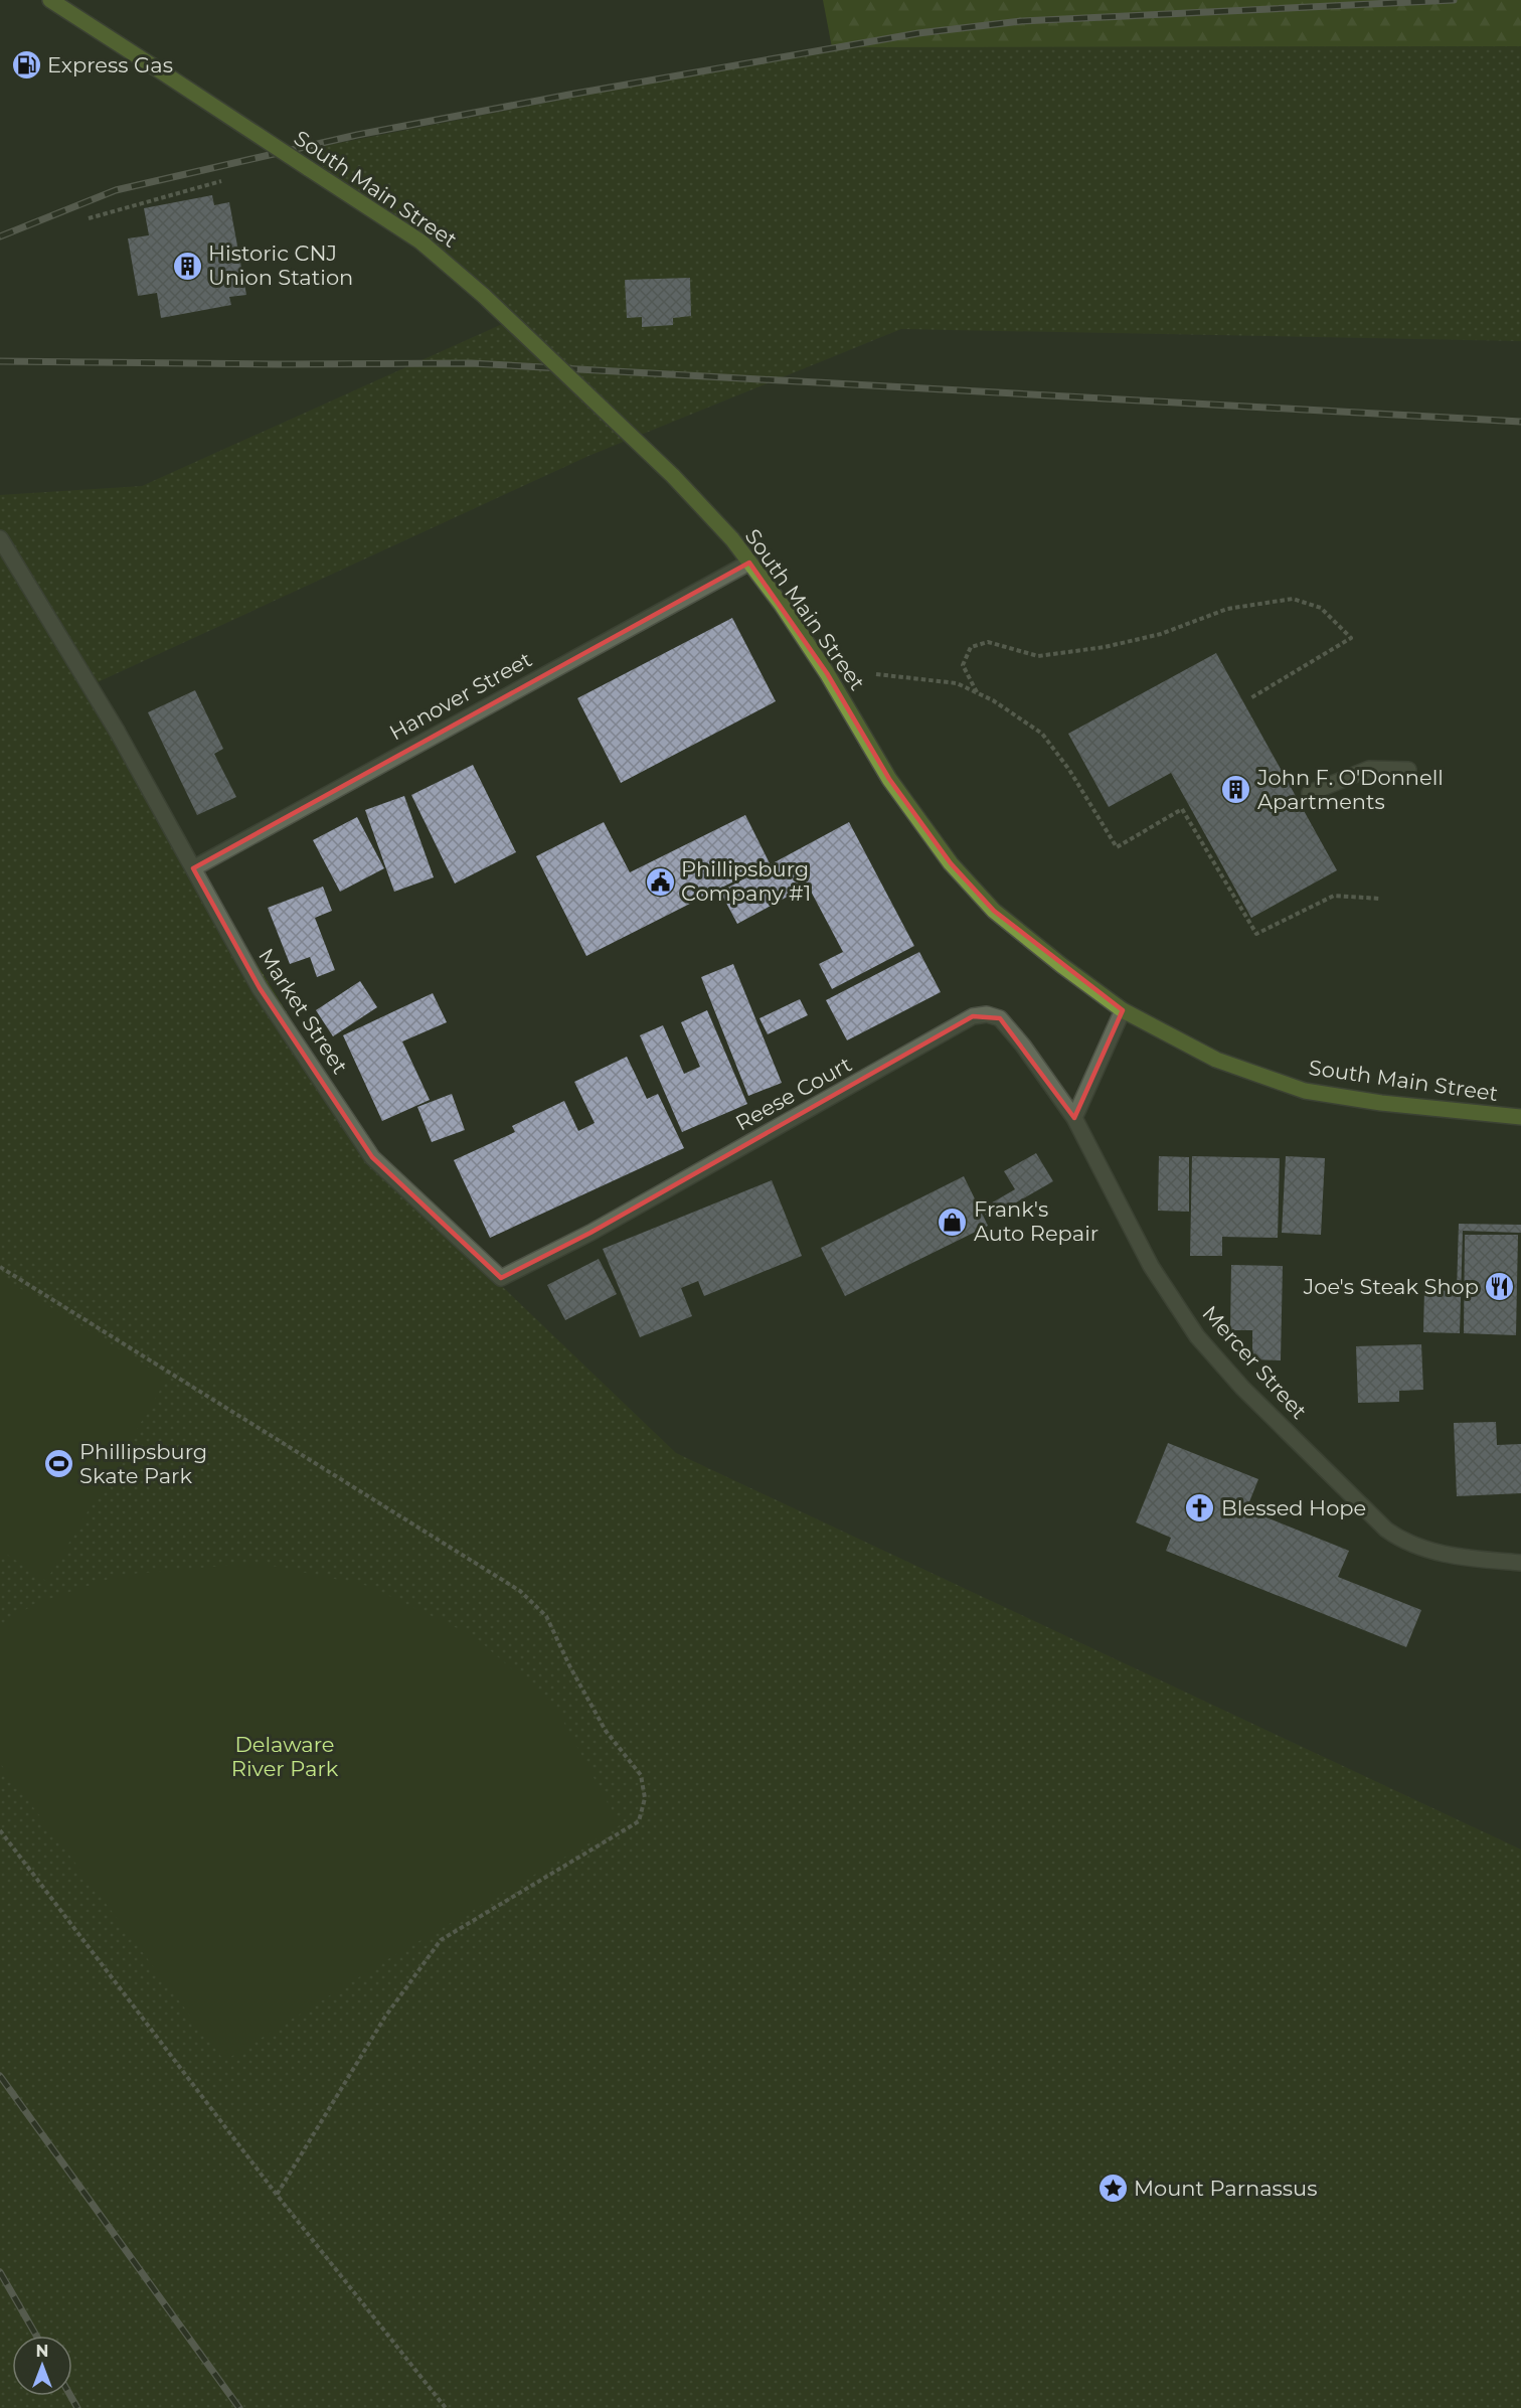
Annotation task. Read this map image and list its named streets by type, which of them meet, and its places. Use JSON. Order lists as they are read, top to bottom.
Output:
{
  "streets": {
    "main road": ["South Main Street"],
    "street": [
      "Hanover Street",
      "Market Street",
      "Reese Court",
      "Mercer Street"
    ]
  },
  "crossings": [
    ["South Main Street", "Hanover Street"],
    ["Hanover Street", "Market Street"],
    ["Market Street", "Reese Court"],
    ["Reese Court", "Mercer Street"]
  ],
  "parks": ["Delaware River Park"],
  "places": {
    "fuel station": ["Express Gas"],
    "building": ["Historic CNJ Union Station", "John F. O'Donnell Apartments"],
    "public building": ["Phillipsburg Company #1"],
    "shop": ["Frank's Auto Repair"],
    "restaurant": ["Joe's Steak Shop"],
    "sports": ["Phillipsburg Skate Park"],
    "church": ["Blessed Hope"],
    "place": ["Mount Parnassus"]
  },
  "north": "top"
}
